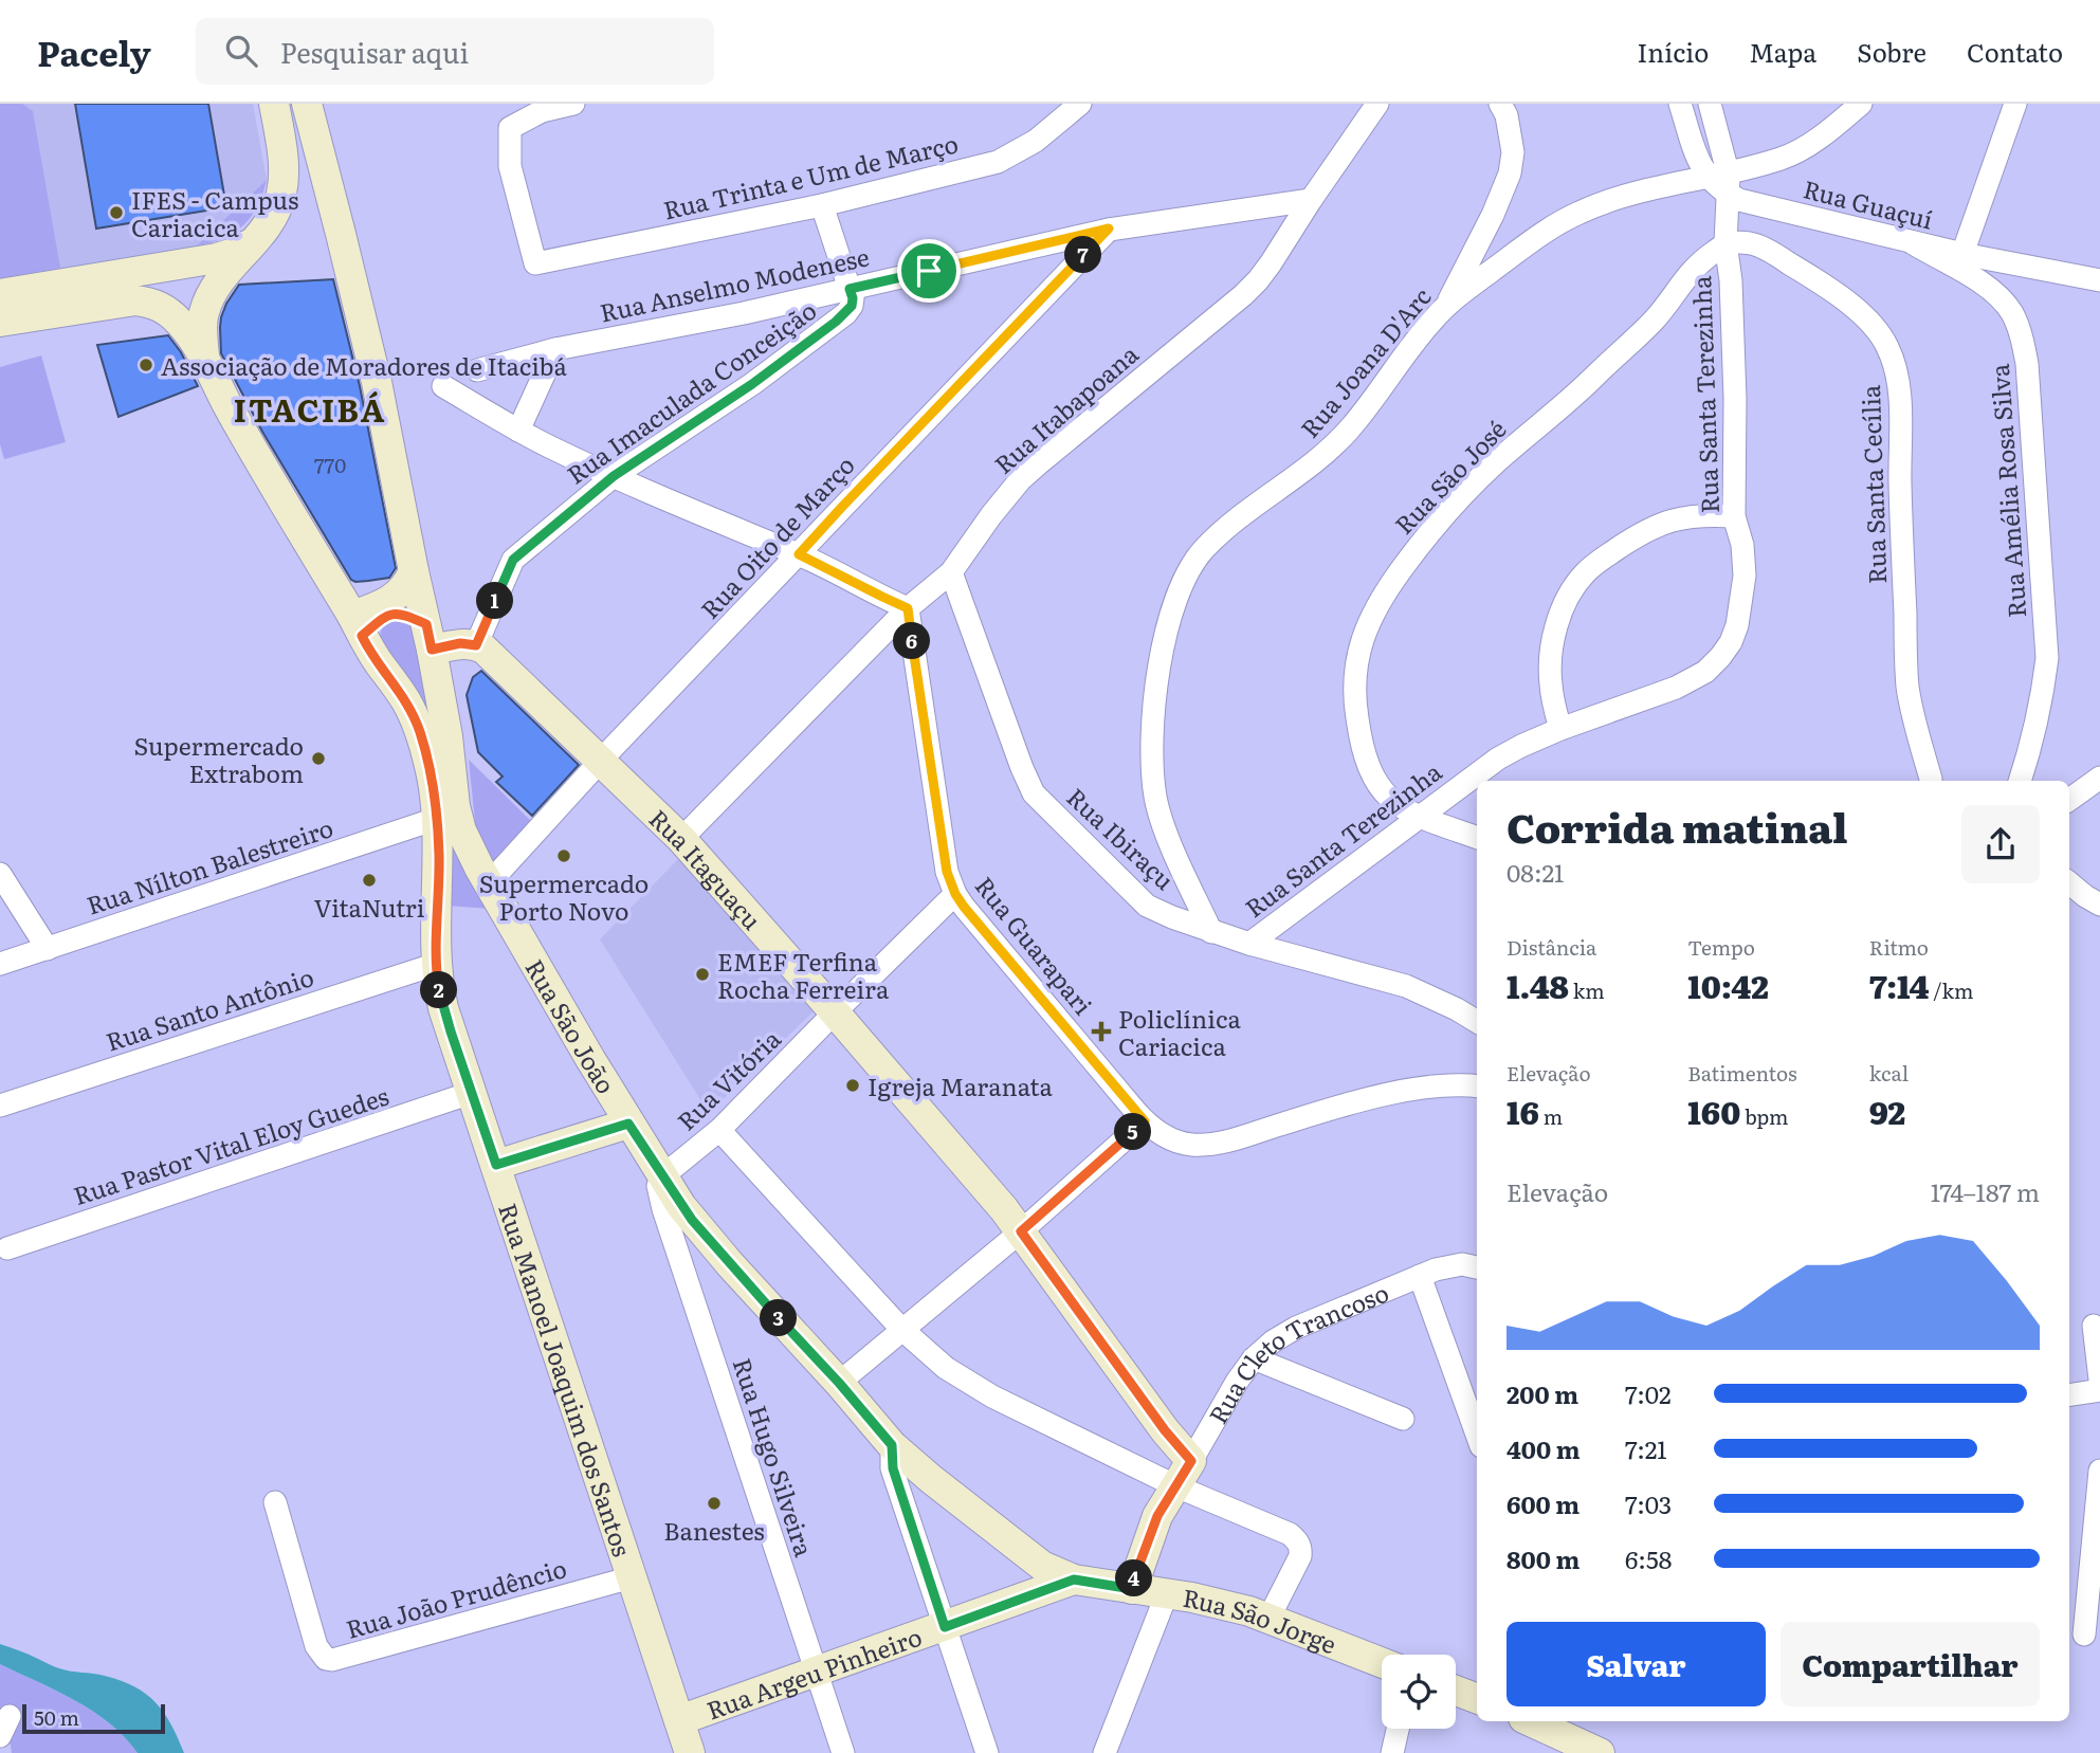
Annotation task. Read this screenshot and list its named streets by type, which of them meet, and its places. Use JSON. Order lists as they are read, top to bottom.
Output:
{
  "streets": {
    "main road": [
      "Rua Itaguaçu",
      "Rua São João",
      "Rua Cleto Trancoso",
      "Rua Manoel Joaquim dos Santos",
      "Rua São Jorge",
      "Rua Argeu Pinheiro"
    ],
    "street": [
      "Rua Trinta e Um de Março",
      "Rua Guaçuí",
      "Rua Anselmo Modenese",
      "Rua Joana D'Arc",
      "Rua Imaculada Conceição",
      "Rua Santa Terezinha",
      "Rua Itabapoana",
      "Rua São José",
      "Rua Santa Cecília",
      "Rua Amélia Rosa Silva",
      "Rua Oito de Março",
      "Rua Ibiraçu",
      "Rua Nílton Balestreiro",
      "Rua Guarapari",
      "Rua Santo Antônio",
      "Rua Vitória",
      "Rua Pastor Vital Eloy Guedes",
      "Rua Hugo Silveira",
      "Rua João Prudêncio"
    ]
  },
  "crossings": [
    ["Rua Guaçuí", "Rua Joana D'Arc"],
    ["Rua Guaçuí", "Rua Santa Terezinha"],
    ["Rua Guaçuí", "Rua Amélia Rosa Silva"],
    ["Rua Anselmo Modenese", "Rua Imaculada Conceição"],
    ["Rua Anselmo Modenese", "Rua Itabapoana"],
    ["Rua Anselmo Modenese", "Rua Oito de Março"],
    ["Rua Joana D'Arc", "Rua Santa Terezinha"],
    ["Rua Joana D'Arc", "Rua Ibiraçu"],
    ["Rua Imaculada Conceição", "Rua Itaguaçu"],
    ["Rua Santa Terezinha", "Rua São José"],
    ["Rua Santa Terezinha", "Rua Santa Cecília"],
    ["Rua Santa Terezinha", "Rua Ibiraçu"],
    ["Rua Itabapoana", "Rua Ibiraçu"],
    ["Rua Itabapoana", "Rua Itaguaçu"],
    ["Rua Itabapoana", "Rua Guarapari"],
    ["Rua São José", "Rua Santa Cecília"],
    ["Rua Oito de Março", "Rua Itaguaçu"],
    ["Rua Oito de Março", "Rua São João"],
    ["Rua Nílton Balestreiro", "Rua São João"],
    ["Rua Nílton Balestreiro", "Rua Manoel Joaquim dos Santos"],
    ["Rua Itaguaçu", "Rua Vitória"],
    ["Rua Itaguaçu", "Rua Cleto Trancoso"],
    ["Rua Guarapari", "Rua Vitória"],
    ["Rua Santo Antônio", "Rua Manoel Joaquim dos Santos"],
    ["Rua São João", "Rua Vitória"],
    ["Rua São João", "Rua Manoel Joaquim dos Santos"],
    ["Rua São João", "Rua Hugo Silveira"],
    ["Rua São João", "Rua São Jorge"],
    ["Rua São João", "Rua Argeu Pinheiro"],
    ["Rua Vitória", "Rua Hugo Silveira"],
    ["Rua Pastor Vital Eloy Guedes", "Rua Manoel Joaquim dos Santos"],
    ["Rua Cleto Trancoso", "Rua São Jorge"],
    ["Rua Manoel Joaquim dos Santos", "Rua João Prudêncio"],
    ["Rua Manoel Joaquim dos Santos", "Rua Argeu Pinheiro"],
    ["Rua Hugo Silveira", "Rua Argeu Pinheiro"],
    ["Rua São Jorge", "Rua Argeu Pinheiro"]
  ],
  "districts": ["ITACIBÁ"],
  "places": {
    "other": [
      "IFES - Campus Cariacica",
      "Associação de Moradores de Itacibá",
      "Supermercado Extrabom",
      "Supermercado Porto Novo",
      "VitaNutri",
      "EMEF Terfina Rocha Ferreira",
      "Igreja Maranata",
      "Banestes"
    ],
    "health": ["Policlínica Cariacica"]
  },
  "house_numbers": ["770"],
  "scale_bar": "50 m",
  "page": {
    "header": "Pacely",
    "search": "Pesquisar aqui",
    "nav": [
      "Início",
      "Mapa",
      "Sobre",
      "Contato"
    ],
    "pins": [
      "7",
      "1",
      "6",
      "2",
      "5",
      "3",
      "4"
    ],
    "heading": ["Corrida matinal", "08:21"],
    "stats": [
      ["Distância", "1.48 km"],
      ["Tempo", "10:42"],
      ["Ritmo", "7:14 /km"],
      ["Elevação", "16 m"],
      ["Batimentos", "160 bpm"],
      ["kcal", "92"]
    ],
    "chart": ["Elevação", "174–187 m"],
    "list": [
      {
        "name": "200 m",
        "note": "7:02"
      },
      {
        "name": "400 m",
        "note": "7:21"
      },
      {
        "name": "600 m",
        "note": "7:03"
      },
      {
        "name": "800 m",
        "note": "6:58"
      }
    ],
    "buttons": ["Salvar", "Compartilhar"],
    "scale": "50 m"
  }
}
